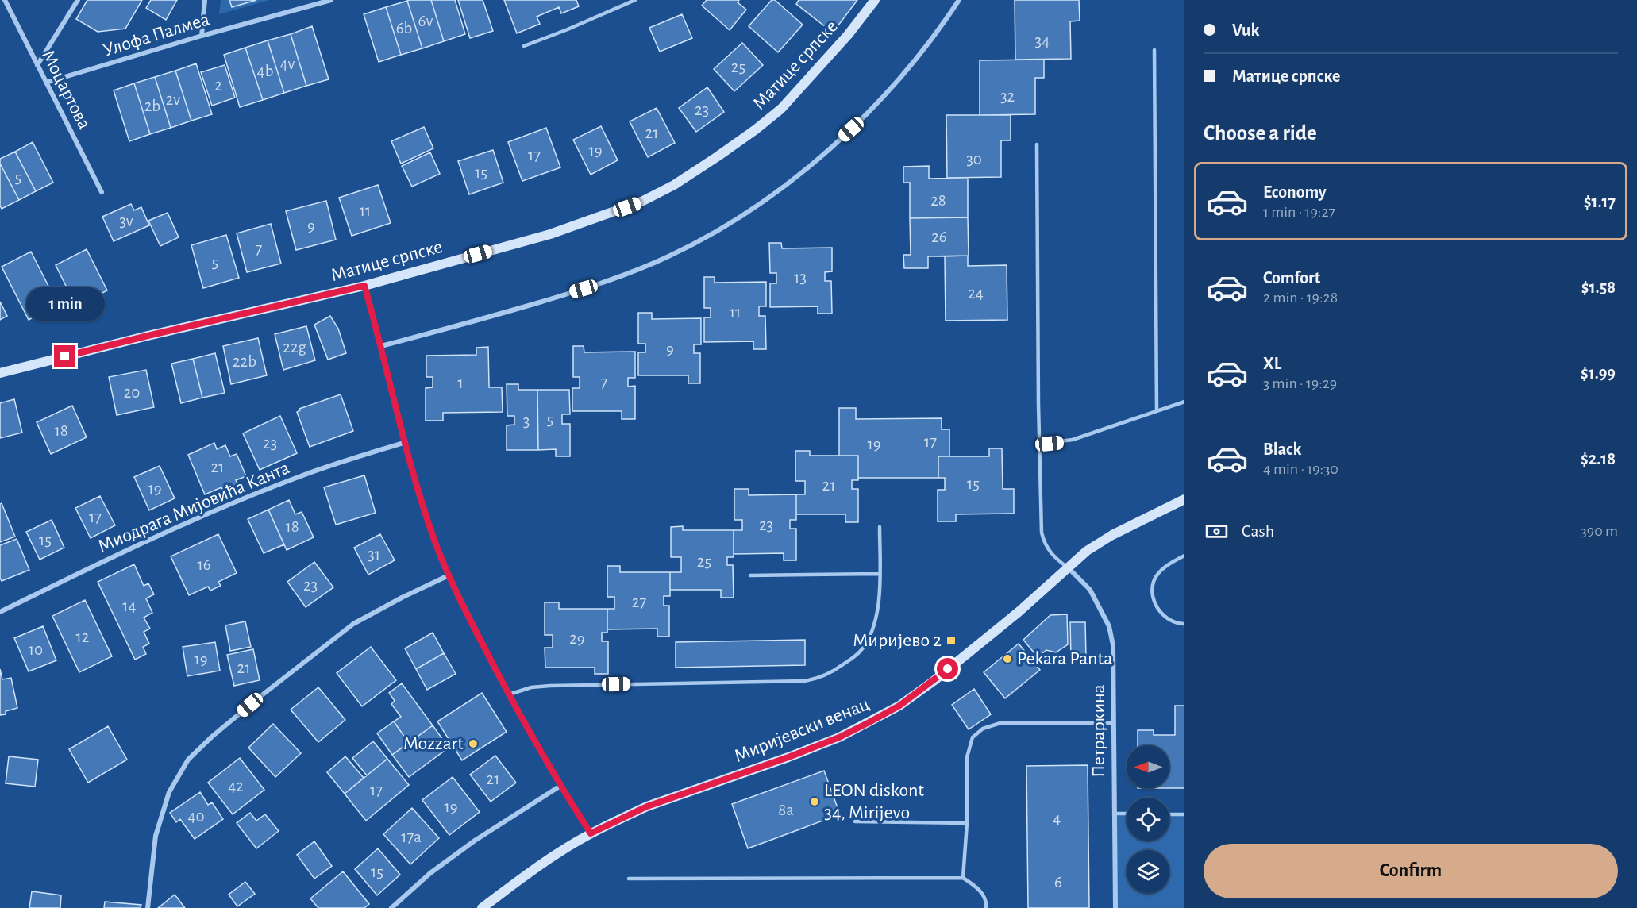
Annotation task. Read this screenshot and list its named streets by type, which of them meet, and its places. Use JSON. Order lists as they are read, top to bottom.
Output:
{
  "streets": {
    "main road": ["Матице српске", "Миријевски венац"],
    "street": [
      "Улофа Палмеа",
      "Моцартова",
      "Миодрага Мијовића Канта",
      "Петраркина"
    ]
  },
  "crossings": [
    ["Улофа Палмеа", "Моцартова"],
    ["Миријевски венац", "Петраркина"]
  ],
  "places": {
    "transit": ["Миријево 2"],
    "other": ["Pekara Panta", "Mozzart", "LEON diskont 34, Mirijevo"]
  },
  "house_numbers": [
    "6v",
    "6b",
    "34",
    "4v",
    "25",
    "4b",
    "2",
    "32",
    "2v",
    "2b",
    "23",
    "21",
    "19",
    "17",
    "30",
    "15",
    "5",
    "28",
    "11",
    "3v",
    "9",
    "26",
    "7",
    "5",
    "13",
    "24",
    "11",
    "22g",
    "9",
    "22b",
    "7",
    "1",
    "20",
    "5",
    "3",
    "18",
    "17",
    "23",
    "19",
    "21",
    "15",
    "21",
    "19",
    "17",
    "23",
    "18",
    "15",
    "31",
    "25",
    "16",
    "23",
    "27",
    "14",
    "12",
    "29",
    "10",
    "19",
    "21",
    "21",
    "42",
    "17",
    "19",
    "8a",
    "40",
    "4",
    "17a",
    "15",
    "6"
  ],
  "north": "left",
  "page": {
    "banner": ["Vuk", "Матице српске"],
    "heading": "Choose a ride",
    "list": [
      {
        "name": "Economy",
        "note": "1 min · 19:27",
        "value": "$1.17"
      },
      {
        "name": "Comfort",
        "note": "2 min · 19:28",
        "value": "$1.58"
      },
      {
        "name": "XL",
        "note": "3 min · 19:29",
        "value": "$1.99"
      },
      {
        "name": "Black",
        "note": "4 min · 19:30",
        "value": "$2.18"
      }
    ],
    "bubble": "1 min",
    "pay": ["Cash", "390 m"],
    "buttons": "Confirm"
  }
}
